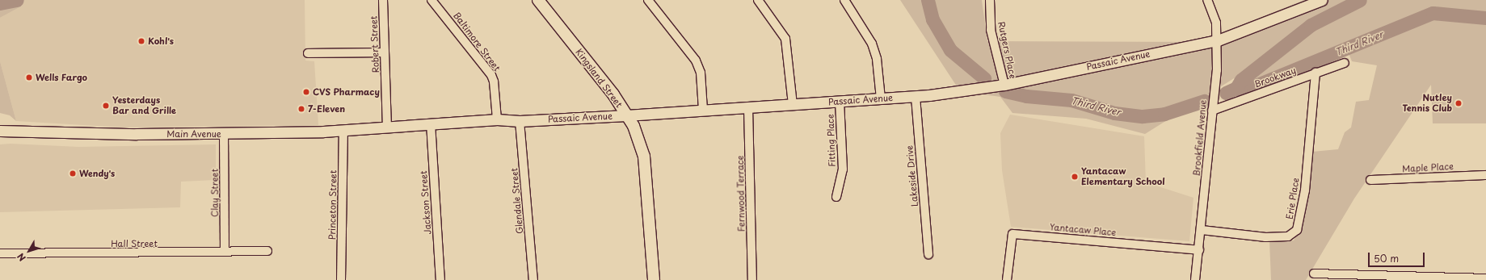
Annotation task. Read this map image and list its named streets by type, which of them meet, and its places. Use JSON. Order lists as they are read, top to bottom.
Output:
{
  "streets": {
    "main road": ["Kingsland Street"],
    "street": [
      "Baltimore Street",
      "Robert Street",
      "Rutgers Place",
      "Passaic Avenue",
      "Brookway",
      "Main Avenue",
      "Brookfield Avenue",
      "Fitting Place",
      "Maple Place",
      "Lakeside Drive",
      "Clay Street",
      "Fernwood Terrace",
      "Erie Place",
      "Glendale Street",
      "Jackson Street",
      "Princeton Street",
      "Yantacaw Place",
      "Hall Street"
    ]
  },
  "crossings": [
    ["Baltimore Street", "Passaic Avenue"],
    ["Robert Street", "Passaic Avenue"],
    ["Robert Street", "Main Avenue"],
    ["Rutgers Place", "Passaic Avenue"],
    ["Passaic Avenue", "Kingsland Street"],
    ["Passaic Avenue", "Main Avenue"],
    ["Passaic Avenue", "Brookfield Avenue"],
    ["Passaic Avenue", "Fitting Place"],
    ["Passaic Avenue", "Lakeside Drive"],
    ["Passaic Avenue", "Fernwood Terrace"],
    ["Passaic Avenue", "Glendale Street"],
    ["Passaic Avenue", "Jackson Street"],
    ["Brookway", "Brookfield Avenue"],
    ["Brookway", "Erie Place"],
    ["Main Avenue", "Clay Street"],
    ["Main Avenue", "Princeton Street"],
    ["Brookfield Avenue", "Erie Place"],
    ["Brookfield Avenue", "Yantacaw Place"],
    ["Clay Street", "Hall Street"]
  ],
  "water": ["Third River"],
  "places": [
    "Kohl's",
    "Wells Fargo",
    "CVS Pharmacy",
    "Nutley Tennis Club",
    "Yesterdays Bar and Grille",
    "7-Eleven",
    "Wendy's",
    "Yantacaw Elementary School"
  ],
  "scale_bar": "50 m",
  "north": "bottom left"
}
